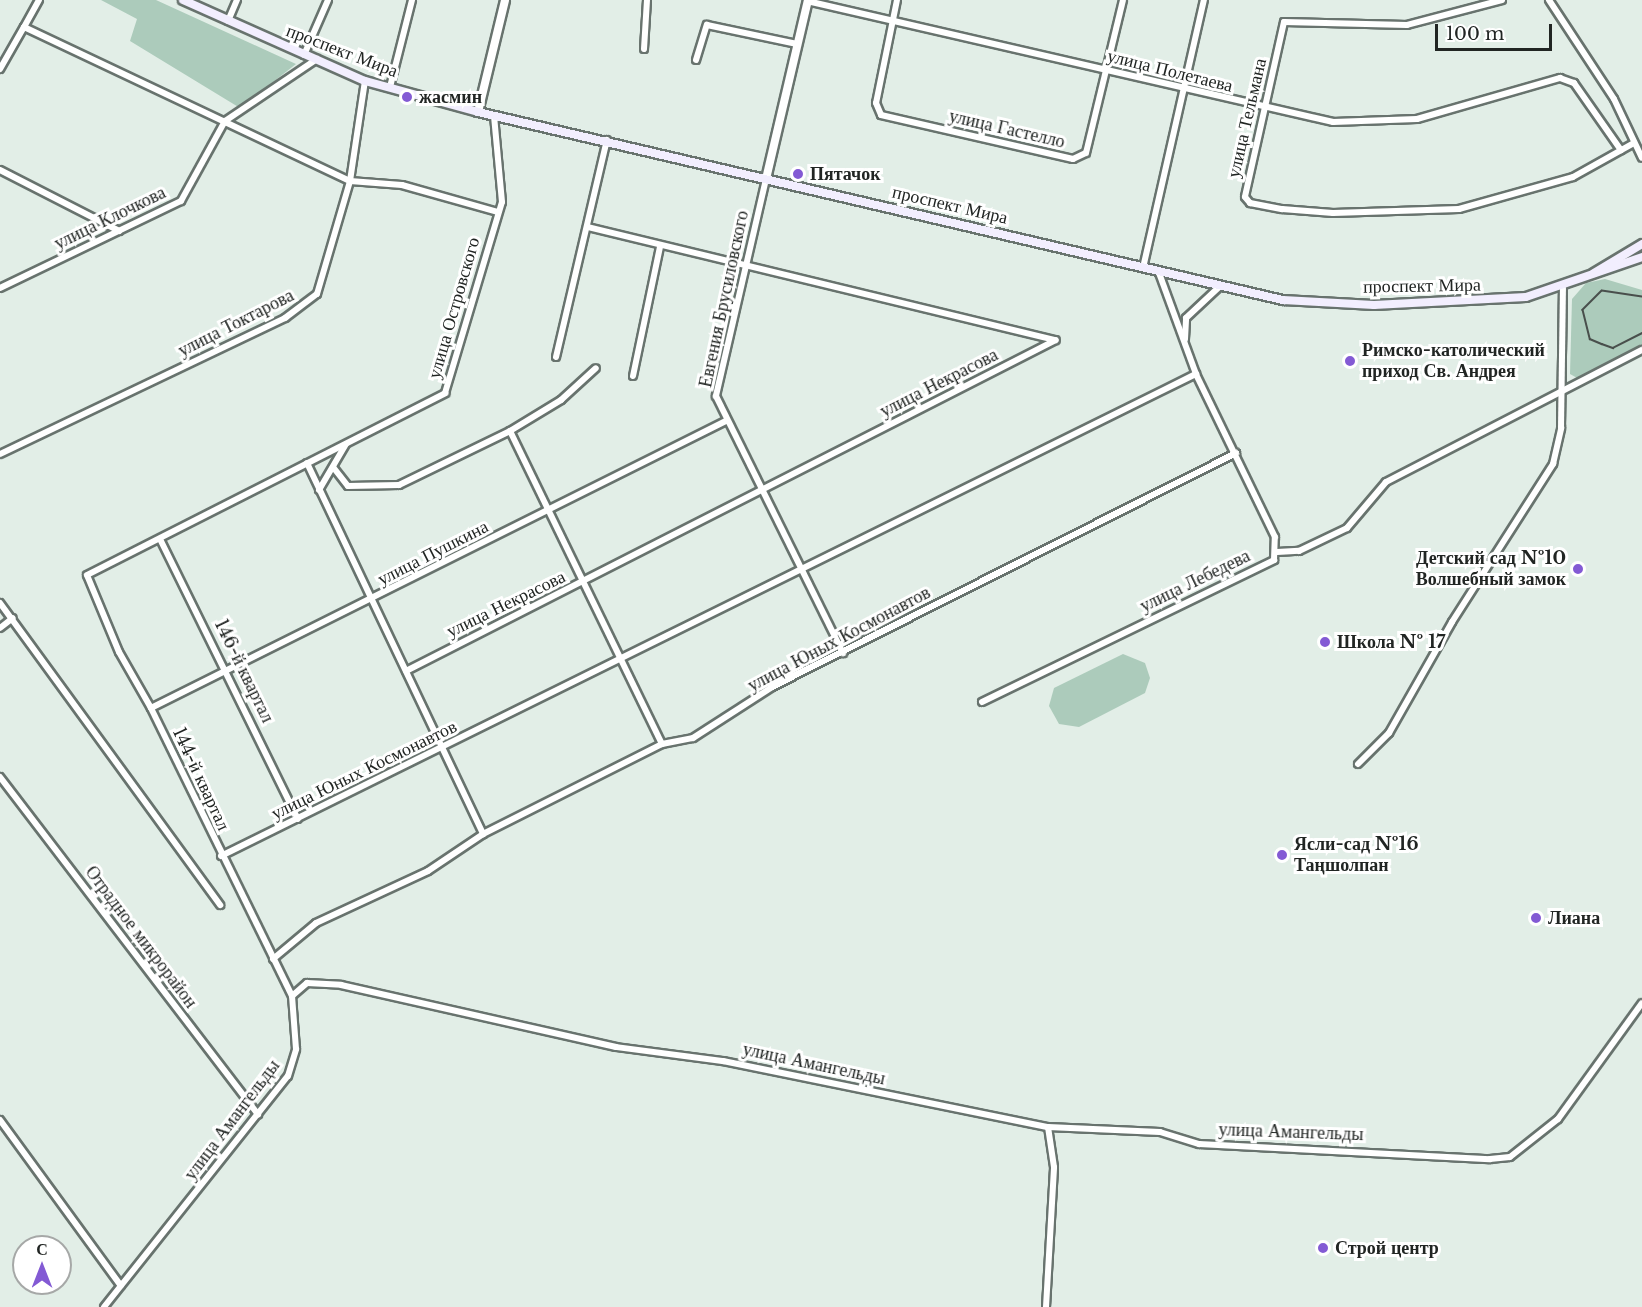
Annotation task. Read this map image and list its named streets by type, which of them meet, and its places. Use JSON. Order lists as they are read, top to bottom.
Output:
{
  "streets": {
    "main road": ["проспект Мира"],
    "street": [
      "улица Полетаева",
      "улица Тельмана",
      "улица Гастелло",
      "улица Клочкова",
      "Евгения Брусиловского",
      "улица Островского",
      "улица Токтарова",
      "улица Некрасова",
      "улица Пушкина",
      "улица Лебедева",
      "улица Юных Космонавтов",
      "146-й квартал",
      "144-й квартал",
      "Отрадное микрорайон",
      "улица Амангельды"
    ]
  },
  "crossings": [
    ["проспект Мира", "улица Клочкова"],
    ["проспект Мира", "Евгения Брусиловского"],
    ["проспект Мира", "улица Островского"],
    ["проспект Мира", "улица Токтарова"],
    ["проспект Мира", "улица Лебедева"],
    ["улица Полетаева", "улица Тельмана"],
    ["улица Полетаева", "улица Гастелло"],
    ["улица Полетаева", "Евгения Брусиловского"],
    ["Евгения Брусиловского", "улица Некрасова"],
    ["Евгения Брусиловского", "улица Пушкина"],
    ["Евгения Брусиловского", "улица Юных Космонавтов"],
    ["улица Островского", "146-й квартал"],
    ["улица Островского", "144-й квартал"],
    ["улица Пушкина", "146-й квартал"],
    ["улица Пушкина", "144-й квартал"],
    ["улица Лебедева", "улица Юных Космонавтов"],
    ["улица Юных Космонавтов", "146-й квартал"],
    ["улица Юных Космонавтов", "144-й квартал"],
    ["144-й квартал", "улица Амангельды"],
    ["Отрадное микрорайон", "улица Амангельды"]
  ],
  "places": [
    "жасмин",
    "Пятачок",
    "Римско-католический приход Св. Андрея",
    "Детский сад №10 Волшебный замок",
    "Школа № 17",
    "Ясли-сад №16 Таңшолпан",
    "Лиана",
    "Строй центр"
  ],
  "scale_bar": "100 m",
  "north": "top"
}
